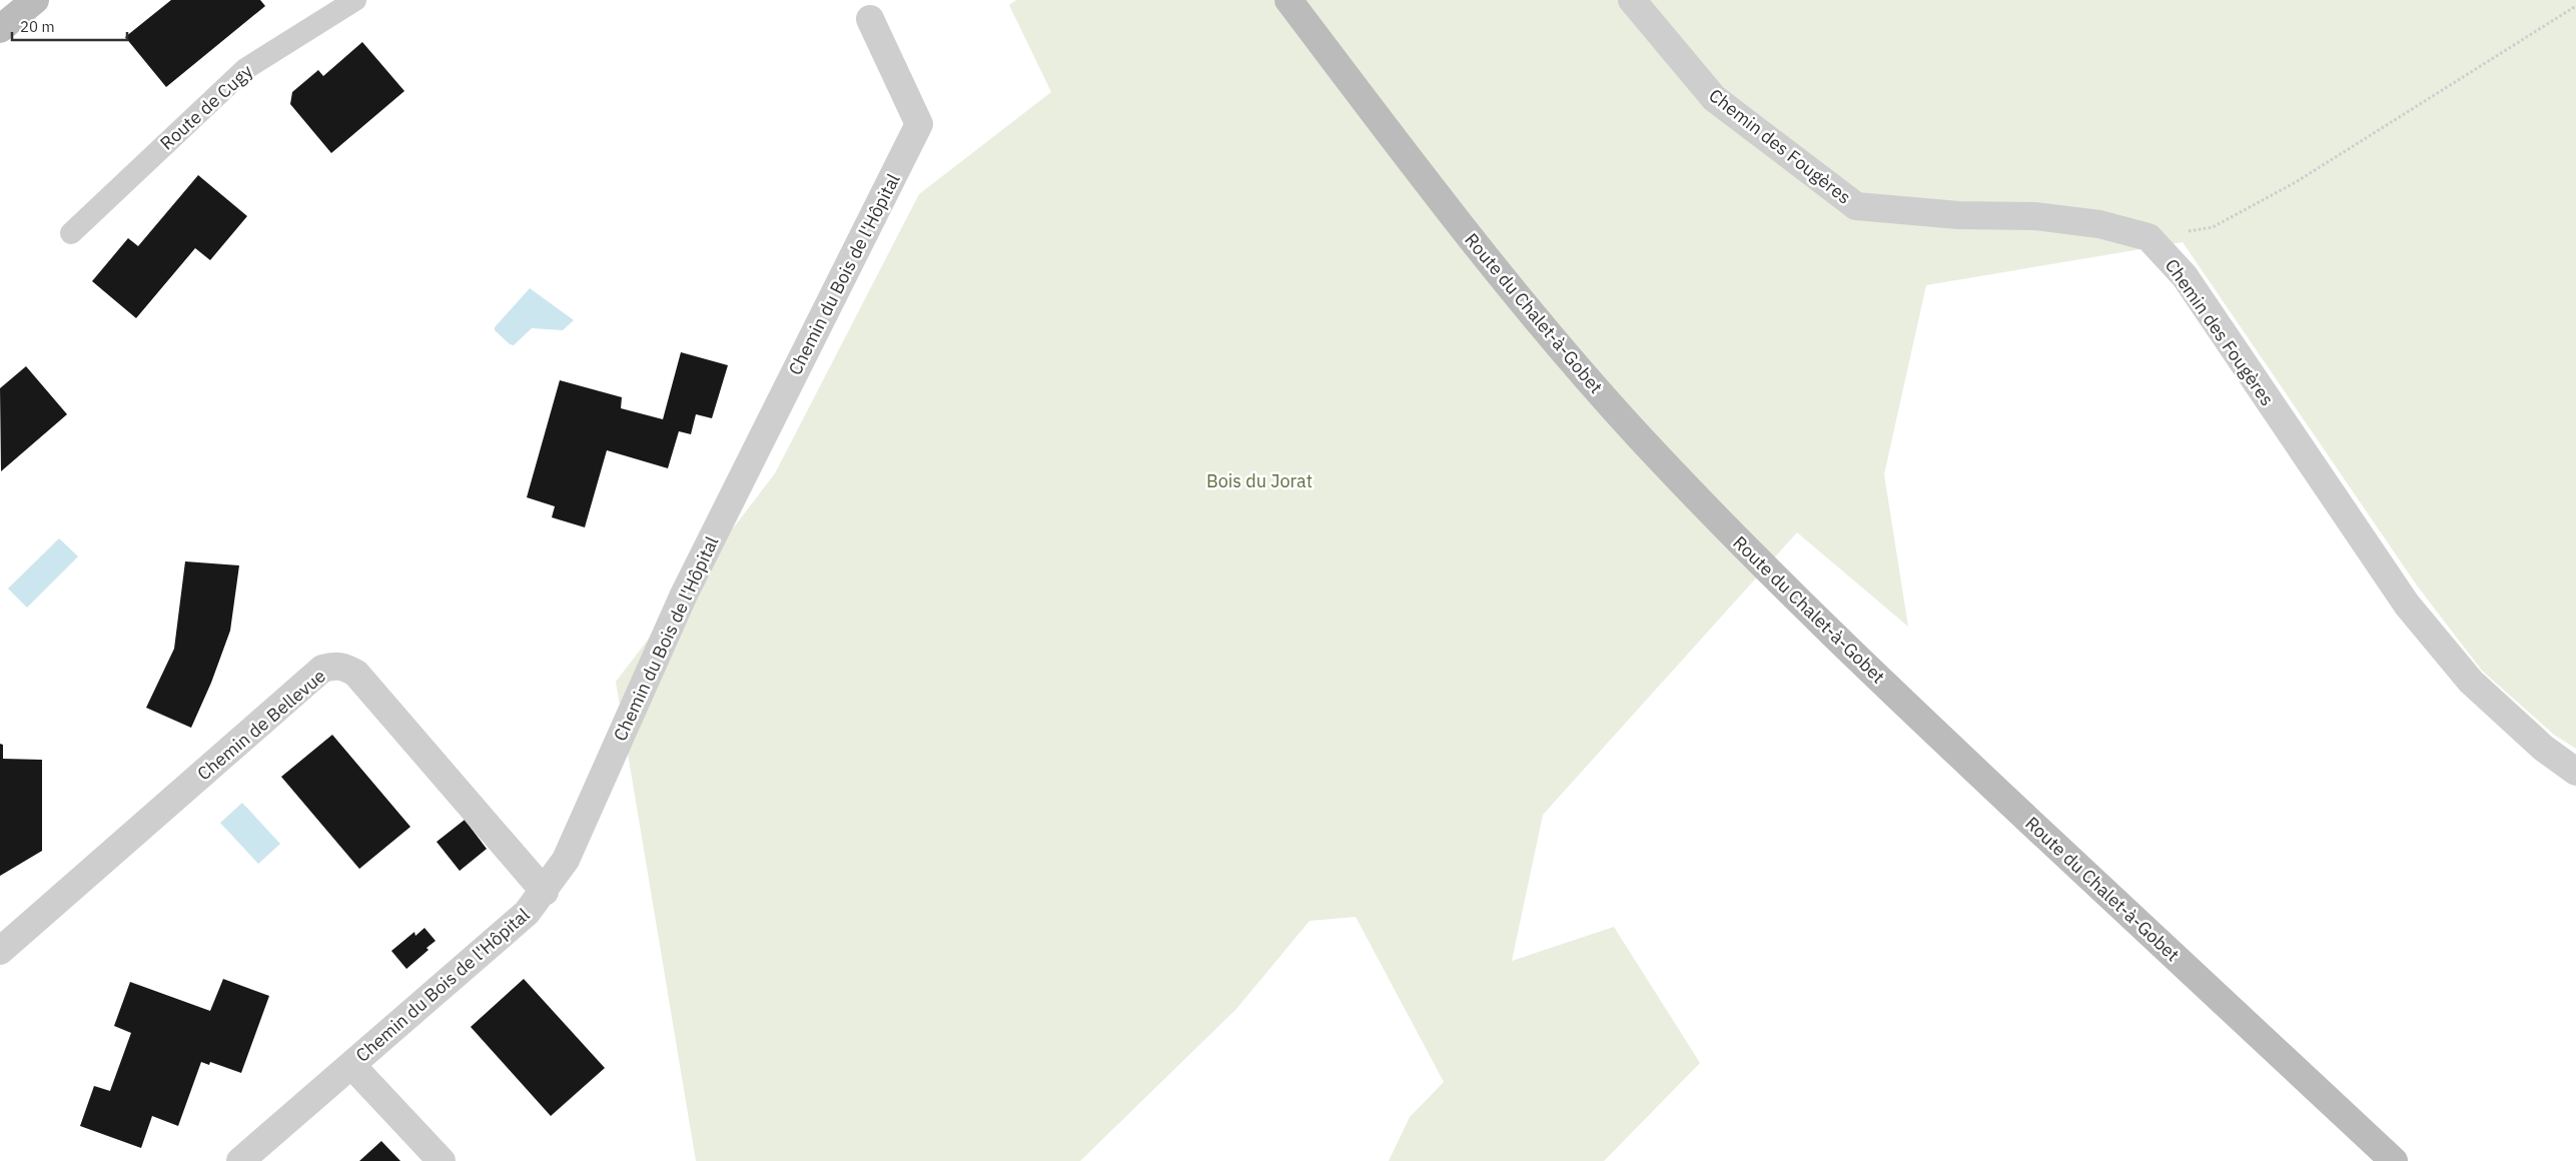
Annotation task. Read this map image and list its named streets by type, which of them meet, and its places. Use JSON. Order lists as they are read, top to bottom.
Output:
{
  "streets": {
    "main road": ["Route du Chalet-à-Gobet"],
    "street": ["Chemin des Fougères", "Chemin du Bois de l'Hôpital", "Chemin de Bellevue"],
    "lane": ["Route de Cugy"]
  },
  "crossings": [
    ["Chemin du Bois de l'Hôpital", "Chemin de Bellevue"]
  ],
  "parks": ["Bois du Jorat"],
  "scale_bar": "20 m"
}
